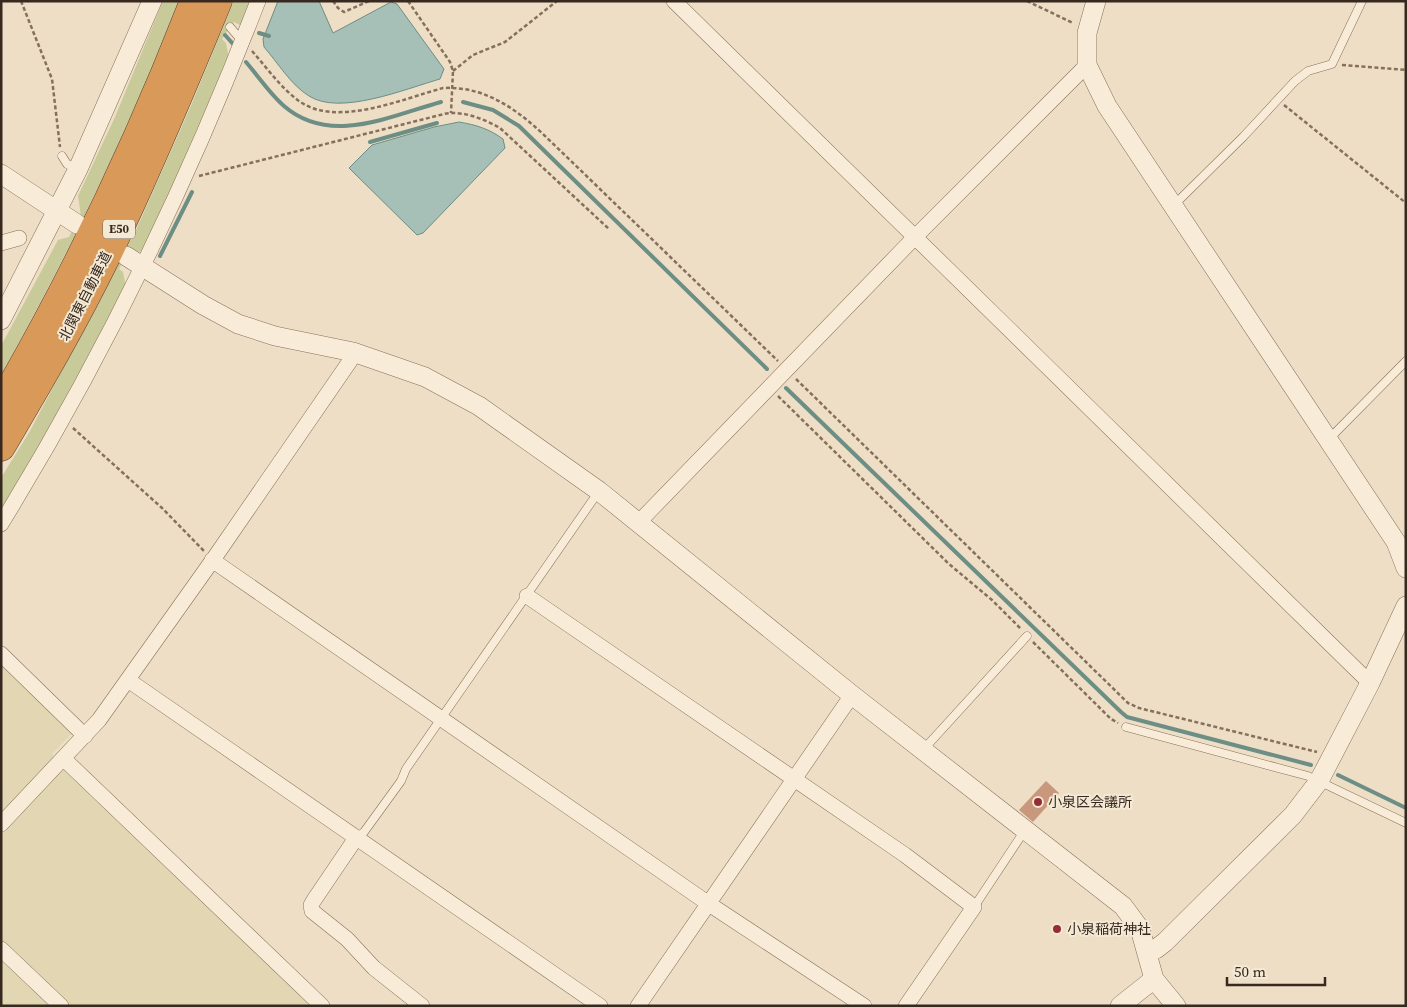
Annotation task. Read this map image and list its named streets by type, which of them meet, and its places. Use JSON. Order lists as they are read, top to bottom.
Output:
{
  "streets": {
    "highway": ["E50", "北関東自動車道"]
  },
  "places": ["小泉区会議所", "小泉稲荷神社"],
  "scale_bar": "50 m"
}
